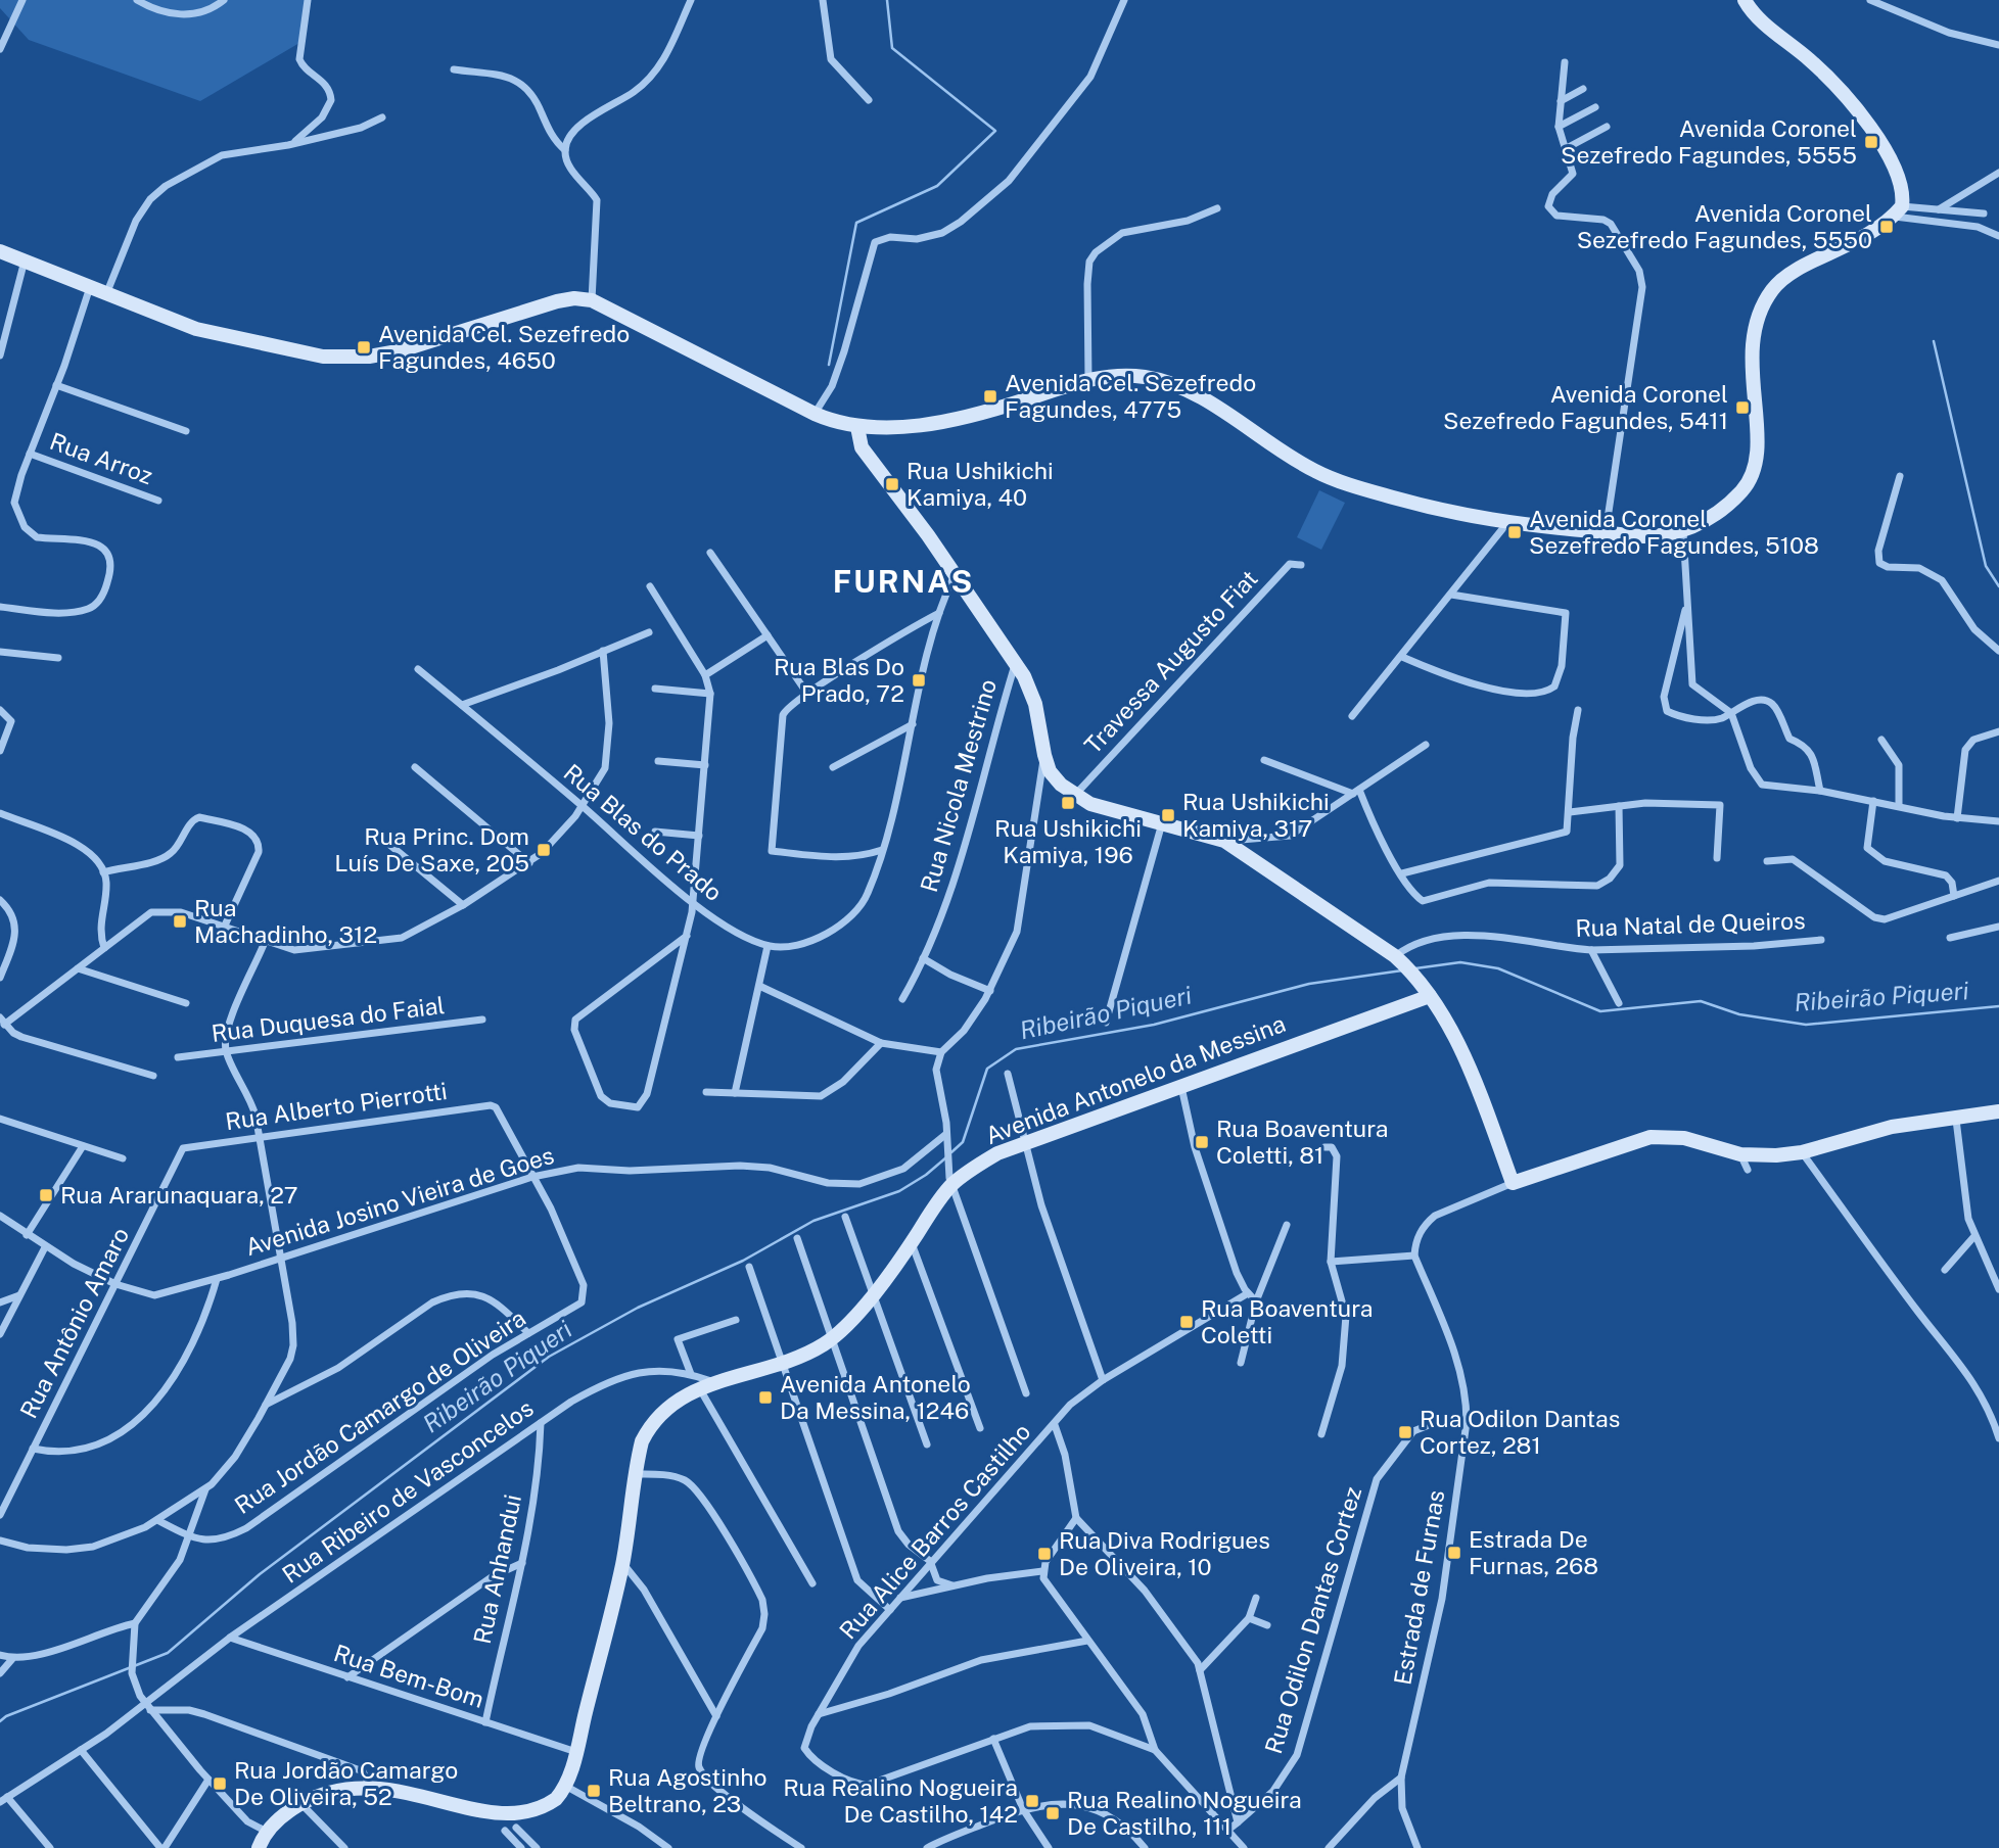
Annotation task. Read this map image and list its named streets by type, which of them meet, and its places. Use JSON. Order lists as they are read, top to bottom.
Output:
{
  "streets": {
    "main road": ["Avenida Antonelo da Messina"],
    "street": [
      "Rua Arroz",
      "Travessa Augusto Fiat",
      "Rua Nicola Mestrino",
      "Rua Blas do Prado",
      "Rua Natal de Queiros",
      "Rua Duquesa do Faial",
      "Rua Alberto Pierrotti",
      "Avenida Josino Vieira de Goes",
      "Rua Antônio Amaro",
      "Rua Jordão Camargo de Oliveira",
      "Rua Ribeiro de Vasconcelos",
      "Rua Alice Barros Castilho",
      "Rua Anhandui",
      "Estrada de Furnas",
      "Rua Odilon Dantas Cortez",
      "Rua Bem-Bom"
    ]
  },
  "crossings": [
    ["Avenida Antonelo da Messina", "Rua Ribeiro de Vasconcelos"],
    ["Avenida Antonelo da Messina", "Rua Bem-Bom"],
    ["Rua Alberto Pierrotti", "Avenida Josino Vieira de Goes"],
    ["Rua Alberto Pierrotti", "Rua Antônio Amaro"],
    ["Rua Alberto Pierrotti", "Rua Jordão Camargo de Oliveira"],
    ["Avenida Josino Vieira de Goes", "Rua Antônio Amaro"],
    ["Avenida Josino Vieira de Goes", "Rua Jordão Camargo de Oliveira"],
    ["Rua Ribeiro de Vasconcelos", "Rua Anhandui"],
    ["Rua Ribeiro de Vasconcelos", "Rua Bem-Bom"],
    ["Rua Anhandui", "Rua Bem-Bom"],
    ["Estrada de Furnas", "Rua Odilon Dantas Cortez"]
  ],
  "districts": ["FURNAS"],
  "water": ["Ribeirão Piqueri"],
  "places": {
    "transit": [
      "Avenida Coronel Sezefredo Fagundes, 5555",
      "Avenida Coronel Sezefredo Fagundes, 5550",
      "Avenida Cel. Sezefredo Fagundes, 4650",
      "Avenida Cel. Sezefredo Fagundes, 4775",
      "Avenida Coronel Sezefredo Fagundes, 5411",
      "Rua Ushikichi Kamiya, 40",
      "Avenida Coronel Sezefredo Fagundes, 5108",
      "Rua Blas Do Prado, 72",
      "Rua Ushikichi Kamiya, 196",
      "Rua Ushikichi Kamiya, 317",
      "Rua Princ. Dom Luís De Saxe, 205",
      "Rua Machadinho, 312",
      "Rua Boaventura Coletti, 81",
      "Rua Ararunaquara, 27",
      "Rua Boaventura Coletti",
      "Avenida Antonelo Da Messina, 1246",
      "Rua Odilon Dantas Cortez, 281",
      "Estrada De Furnas, 268",
      "Rua Diva Rodrigues De Oliveira, 10",
      "Rua Jordão Camargo De Oliveira, 52",
      "Rua Agostinho Beltrano, 23",
      "Rua Realino Nogueira De Castilho, 142",
      "Rua Realino Nogueira De Castilho, 111"
    ]
  }
}
